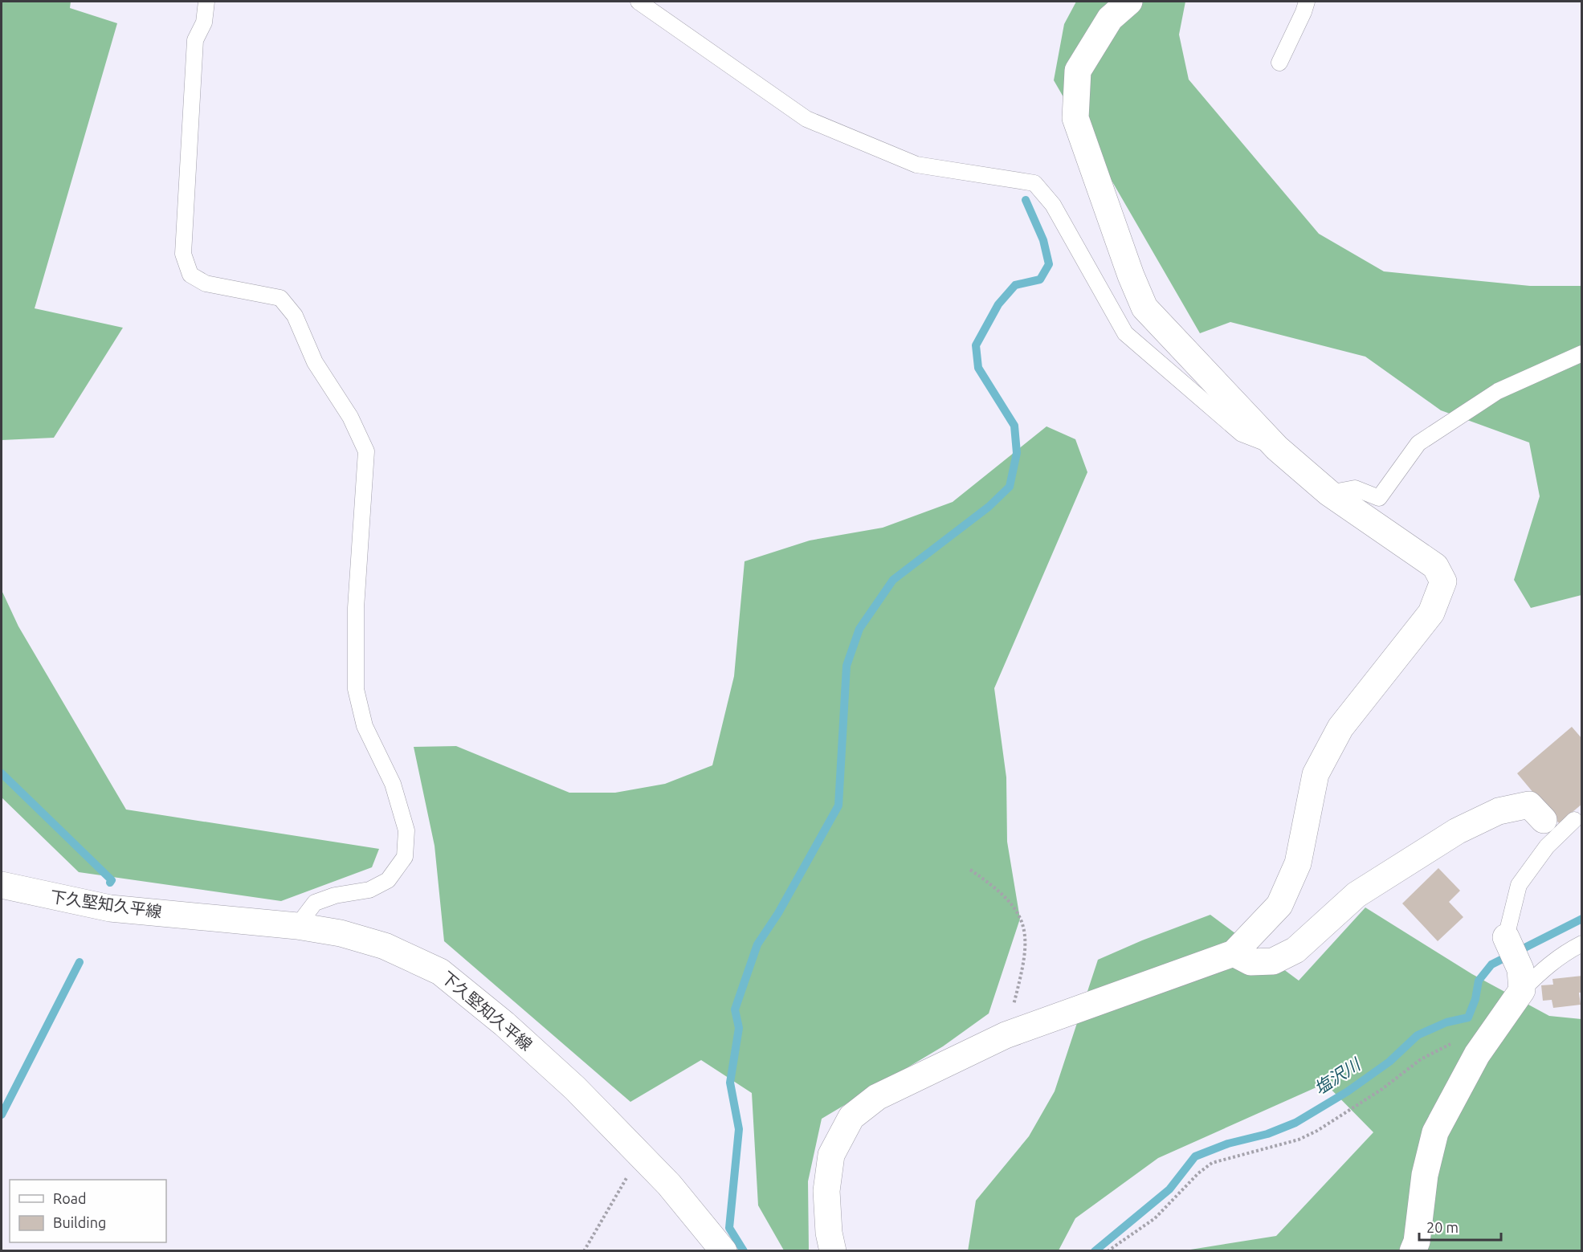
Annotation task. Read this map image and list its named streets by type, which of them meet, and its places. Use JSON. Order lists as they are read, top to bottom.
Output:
{
  "streets": {
    "street": ["下久堅知久平線"]
  },
  "water": ["塩沢川"],
  "legend": ["Road", "Building"],
  "scale_bar": "20 m"
}
